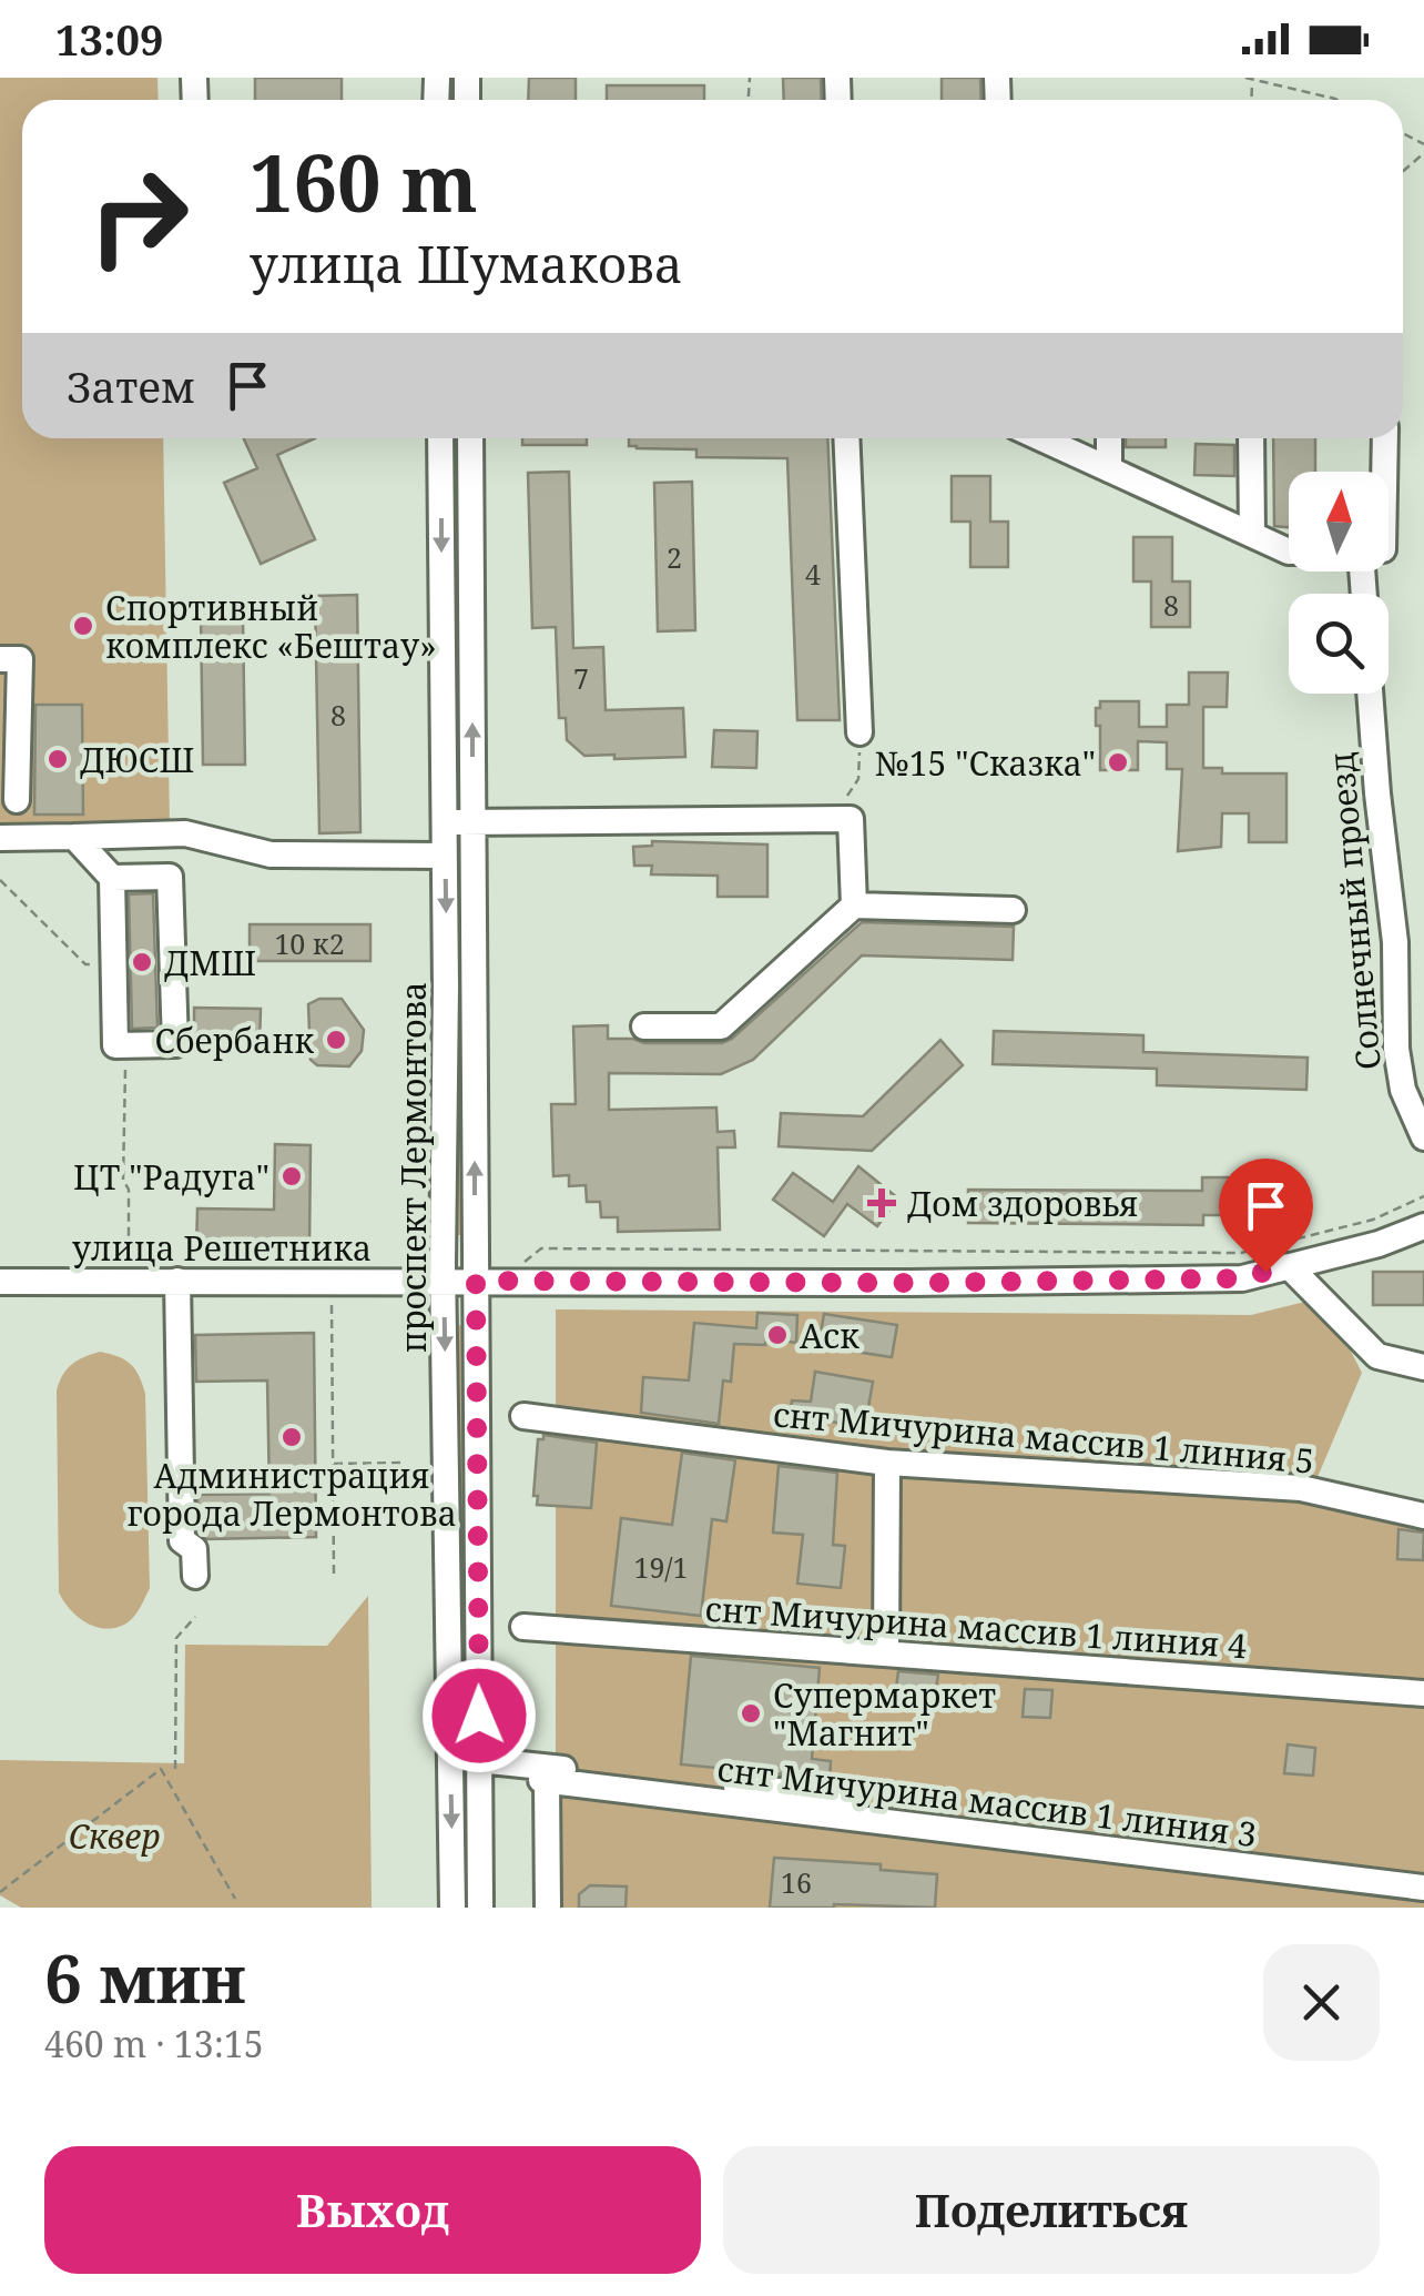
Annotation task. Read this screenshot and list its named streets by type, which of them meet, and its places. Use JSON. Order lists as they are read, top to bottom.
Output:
{
  "streets": {
    "street": [
      "Солнечный проезд",
      "проспект Лермонтова",
      "улица Решетника",
      "снт Мичурина массив 1 линия 5",
      "снт Мичурина массив 1 линия 4",
      "снт Мичурина массив 1 линия 3"
    ]
  },
  "crossings": [
    ["проспект Лермонтова", "улица Решетника"]
  ],
  "parks": ["Сквер"],
  "places": {
    "other": [
      "Спортивный комплекс «Бештау»",
      "ДЮСШ",
      "№15 \"Сказка\"",
      "ДМШ",
      "Сбербанк",
      "ЦТ \"Радуга\"",
      "Аск",
      "Администрация города Лермонтова",
      "Супермаркет \"Магнит\""
    ],
    "health": ["Дом здоровья"]
  },
  "house_numbers": [
    "2",
    "4",
    "8",
    "7",
    "8",
    "10 к2",
    "19/1",
    "16"
  ],
  "north": "top",
  "page": {
    "status": "13:09",
    "turn": ["160 m", "улица Шумакова"],
    "then": "Затем",
    "heading": ["6 мин", "460 m · 13:15"],
    "buttons": ["Выход", "Поделиться"]
  }
}
